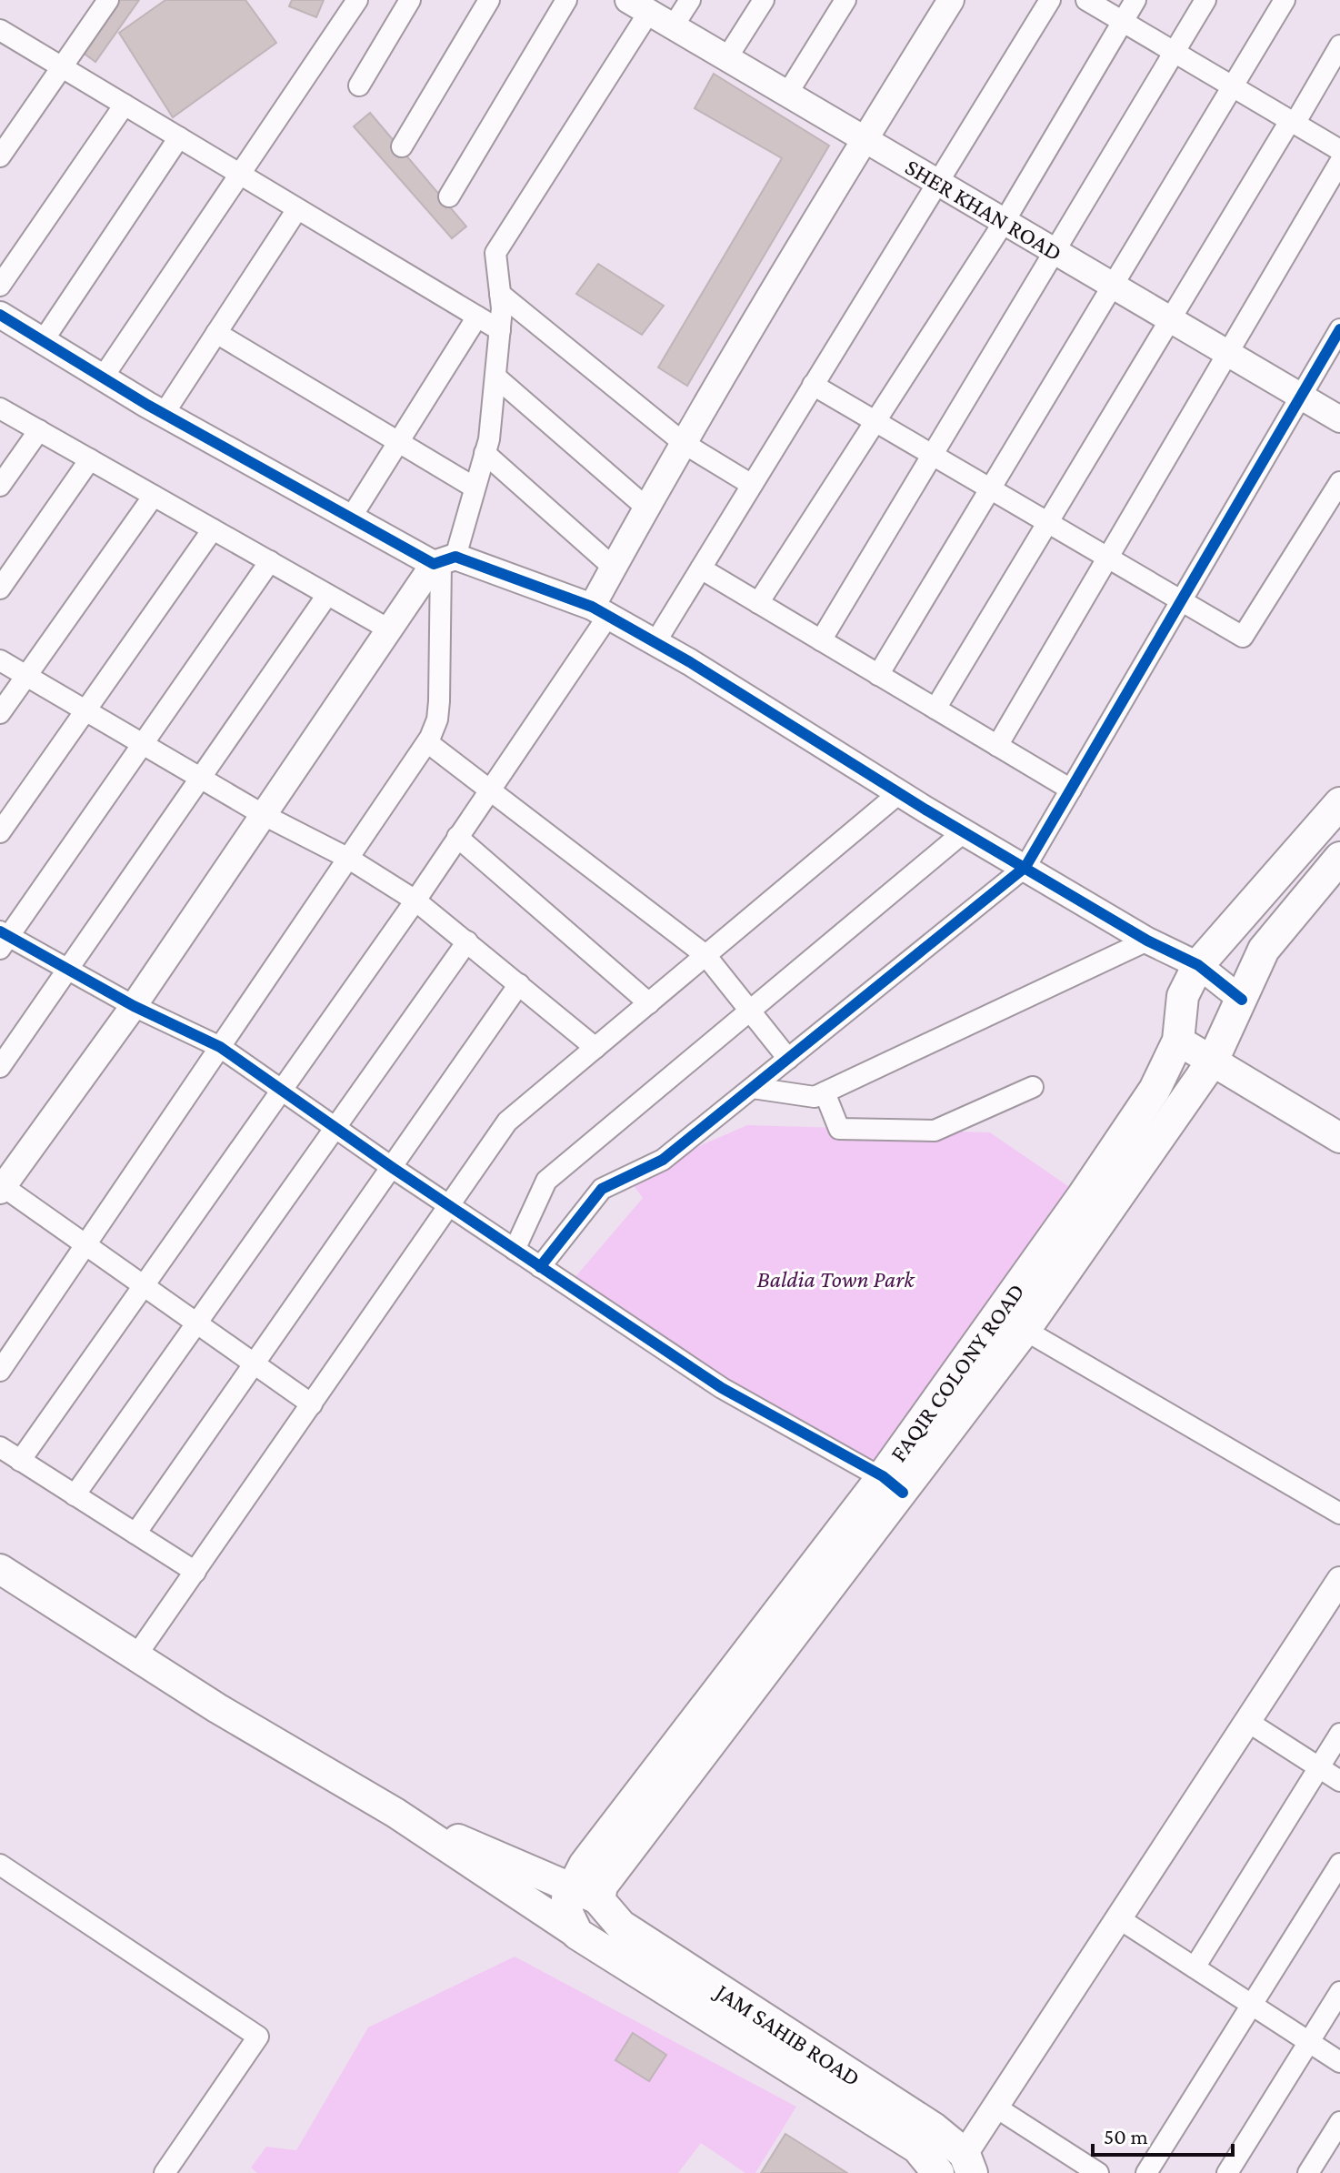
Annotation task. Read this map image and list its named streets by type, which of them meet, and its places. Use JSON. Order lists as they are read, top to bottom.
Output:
{
  "streets": {
    "main road": ["FAQIR COLONY ROAD", "JAM SAHIB ROAD"],
    "street": ["SHER KHAN ROAD"]
  },
  "crossings": [
    ["FAQIR COLONY ROAD", "JAM SAHIB ROAD"]
  ],
  "parks": ["Baldia Town Park"],
  "scale_bar": "50 m"
}
